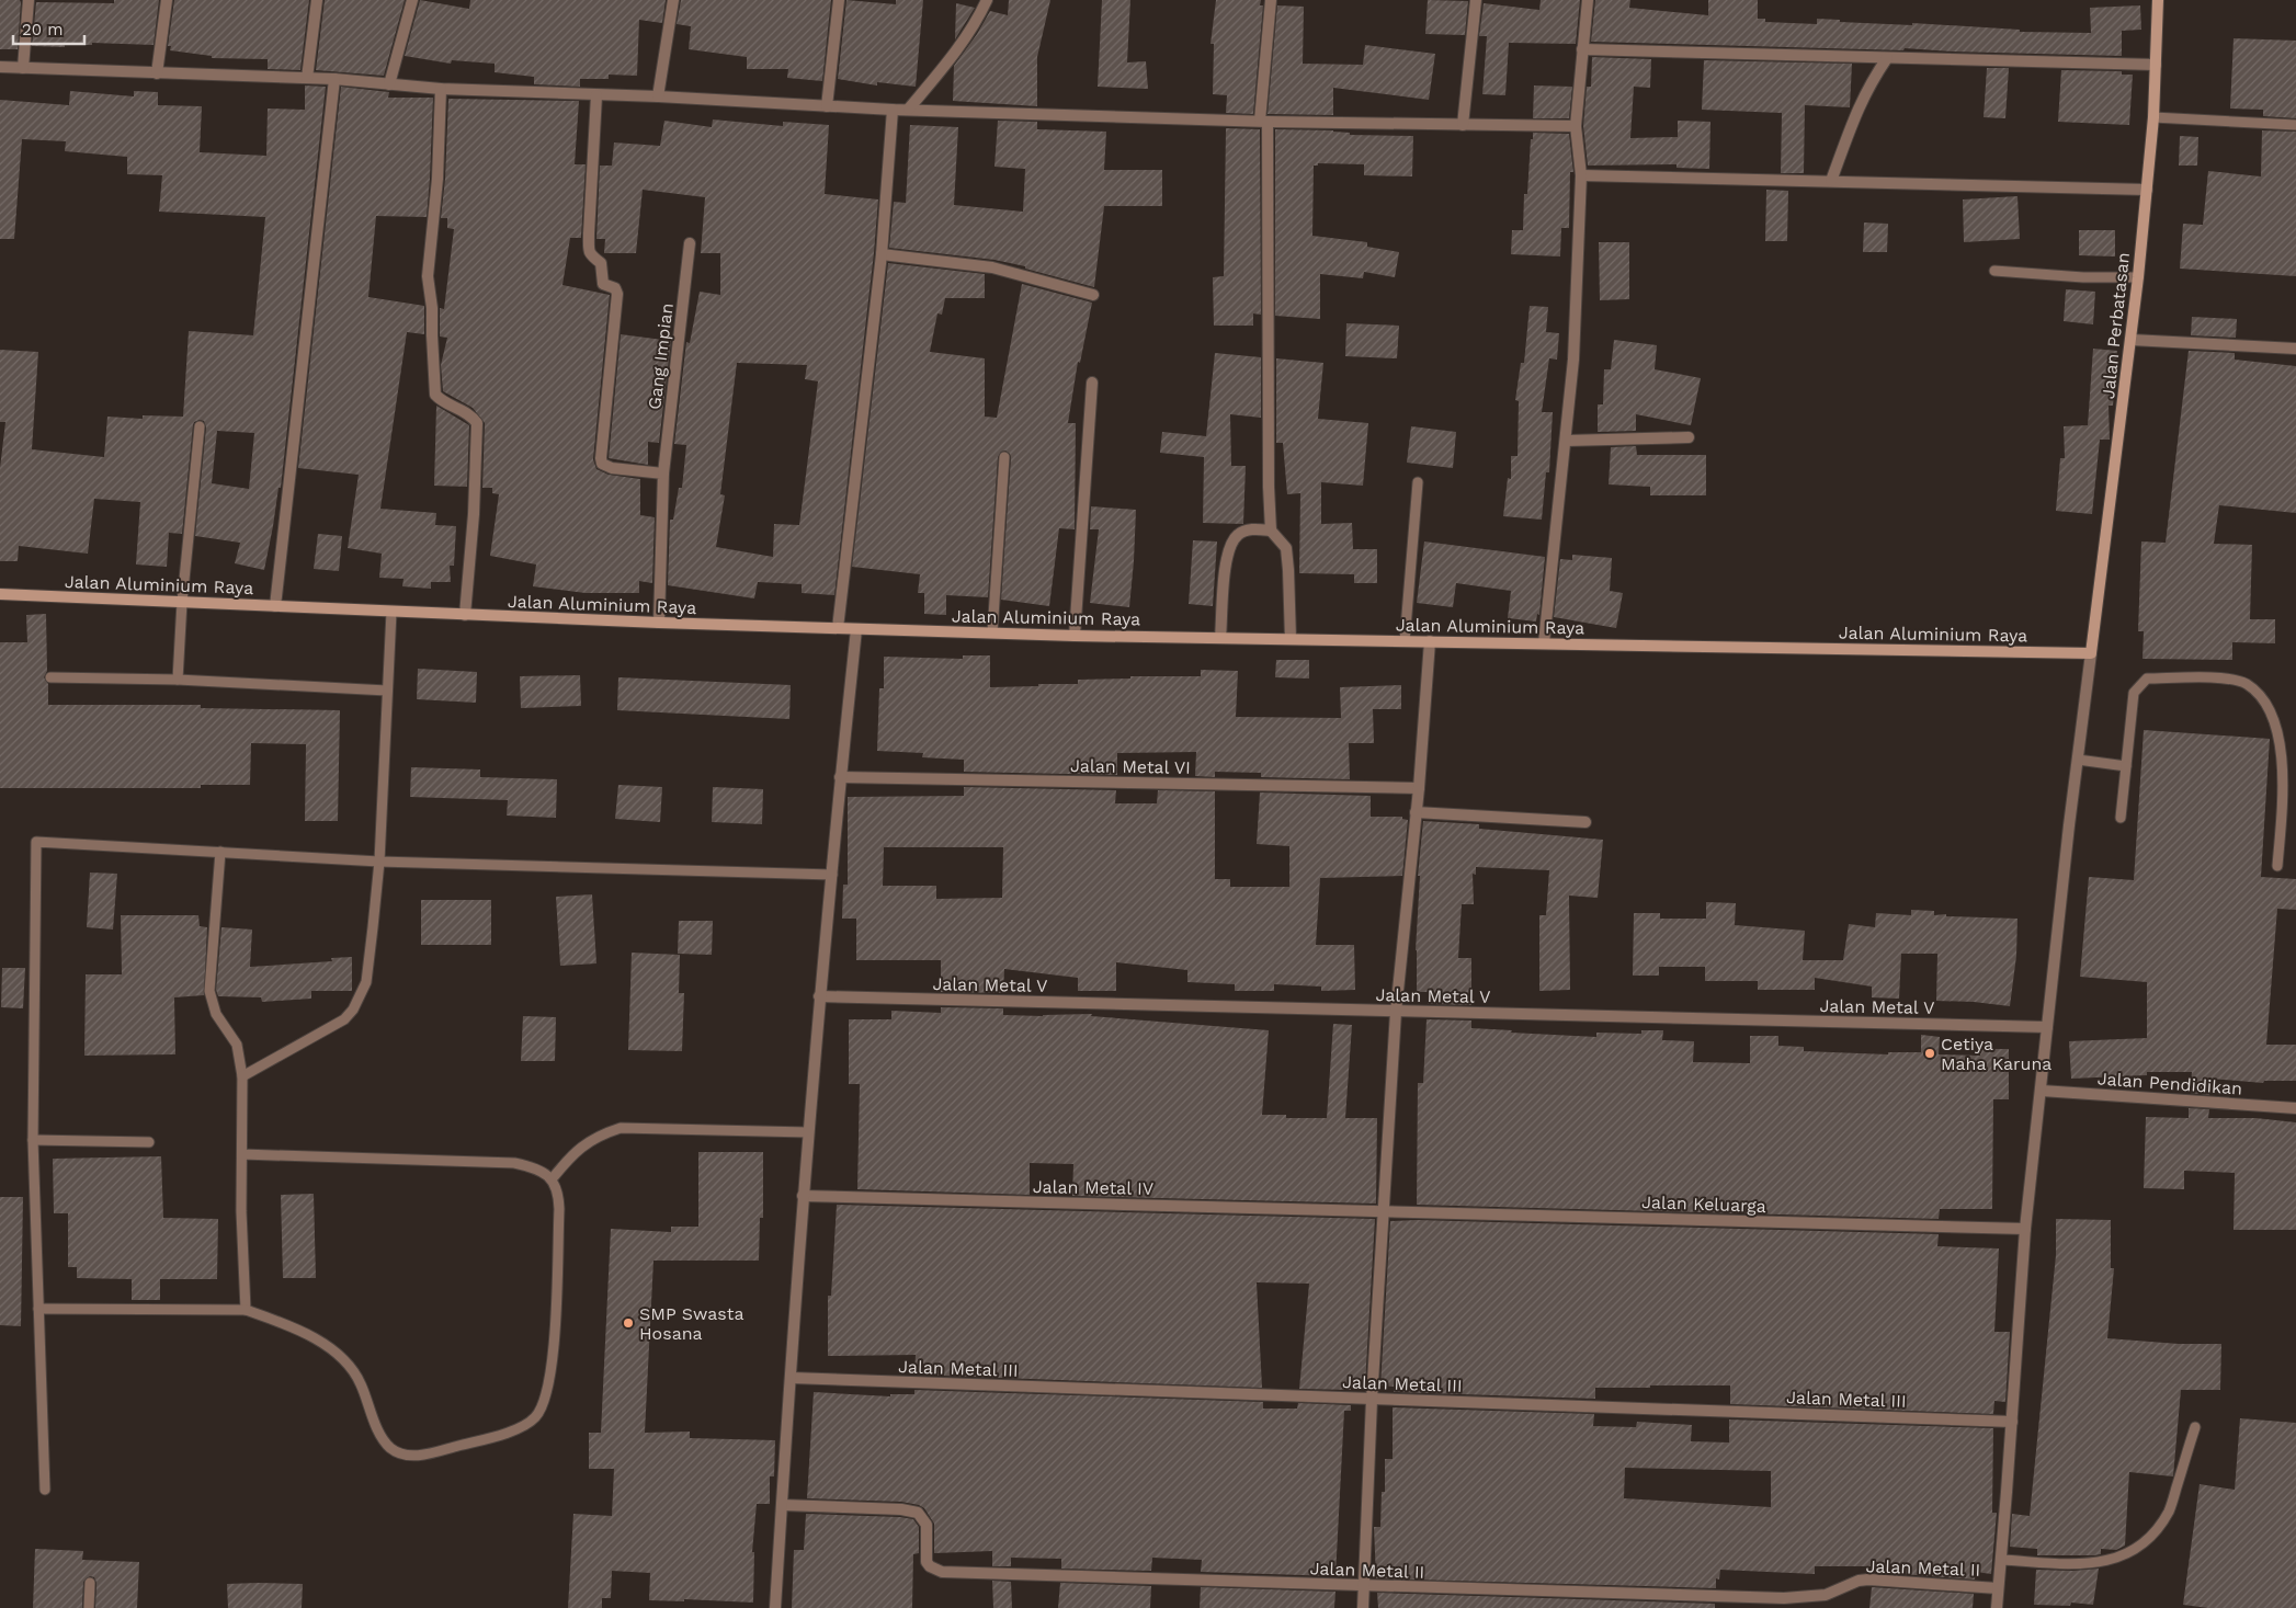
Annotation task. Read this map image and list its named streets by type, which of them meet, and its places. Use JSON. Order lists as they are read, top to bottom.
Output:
{
  "streets": {
    "street": [
      "Jalan Perbatasan",
      "Gang Impian",
      "Jalan Aluminium Raya",
      "Jalan Metal VI",
      "Jalan Metal V",
      "Jalan Pendidikan",
      "Jalan Metal IV",
      "Jalan Keluarga",
      "Jalan Metal III",
      "Jalan Metal II"
    ]
  },
  "crossings": [
    ["Jalan Perbatasan", "Jalan Aluminium Raya"],
    ["Gang Impian", "Jalan Aluminium Raya"],
    ["Jalan Metal IV", "Jalan Keluarga"]
  ],
  "places": ["Cetiya Maha Karuna", "SMP Swasta Hosana"],
  "scale_bar": "20 m"
}
